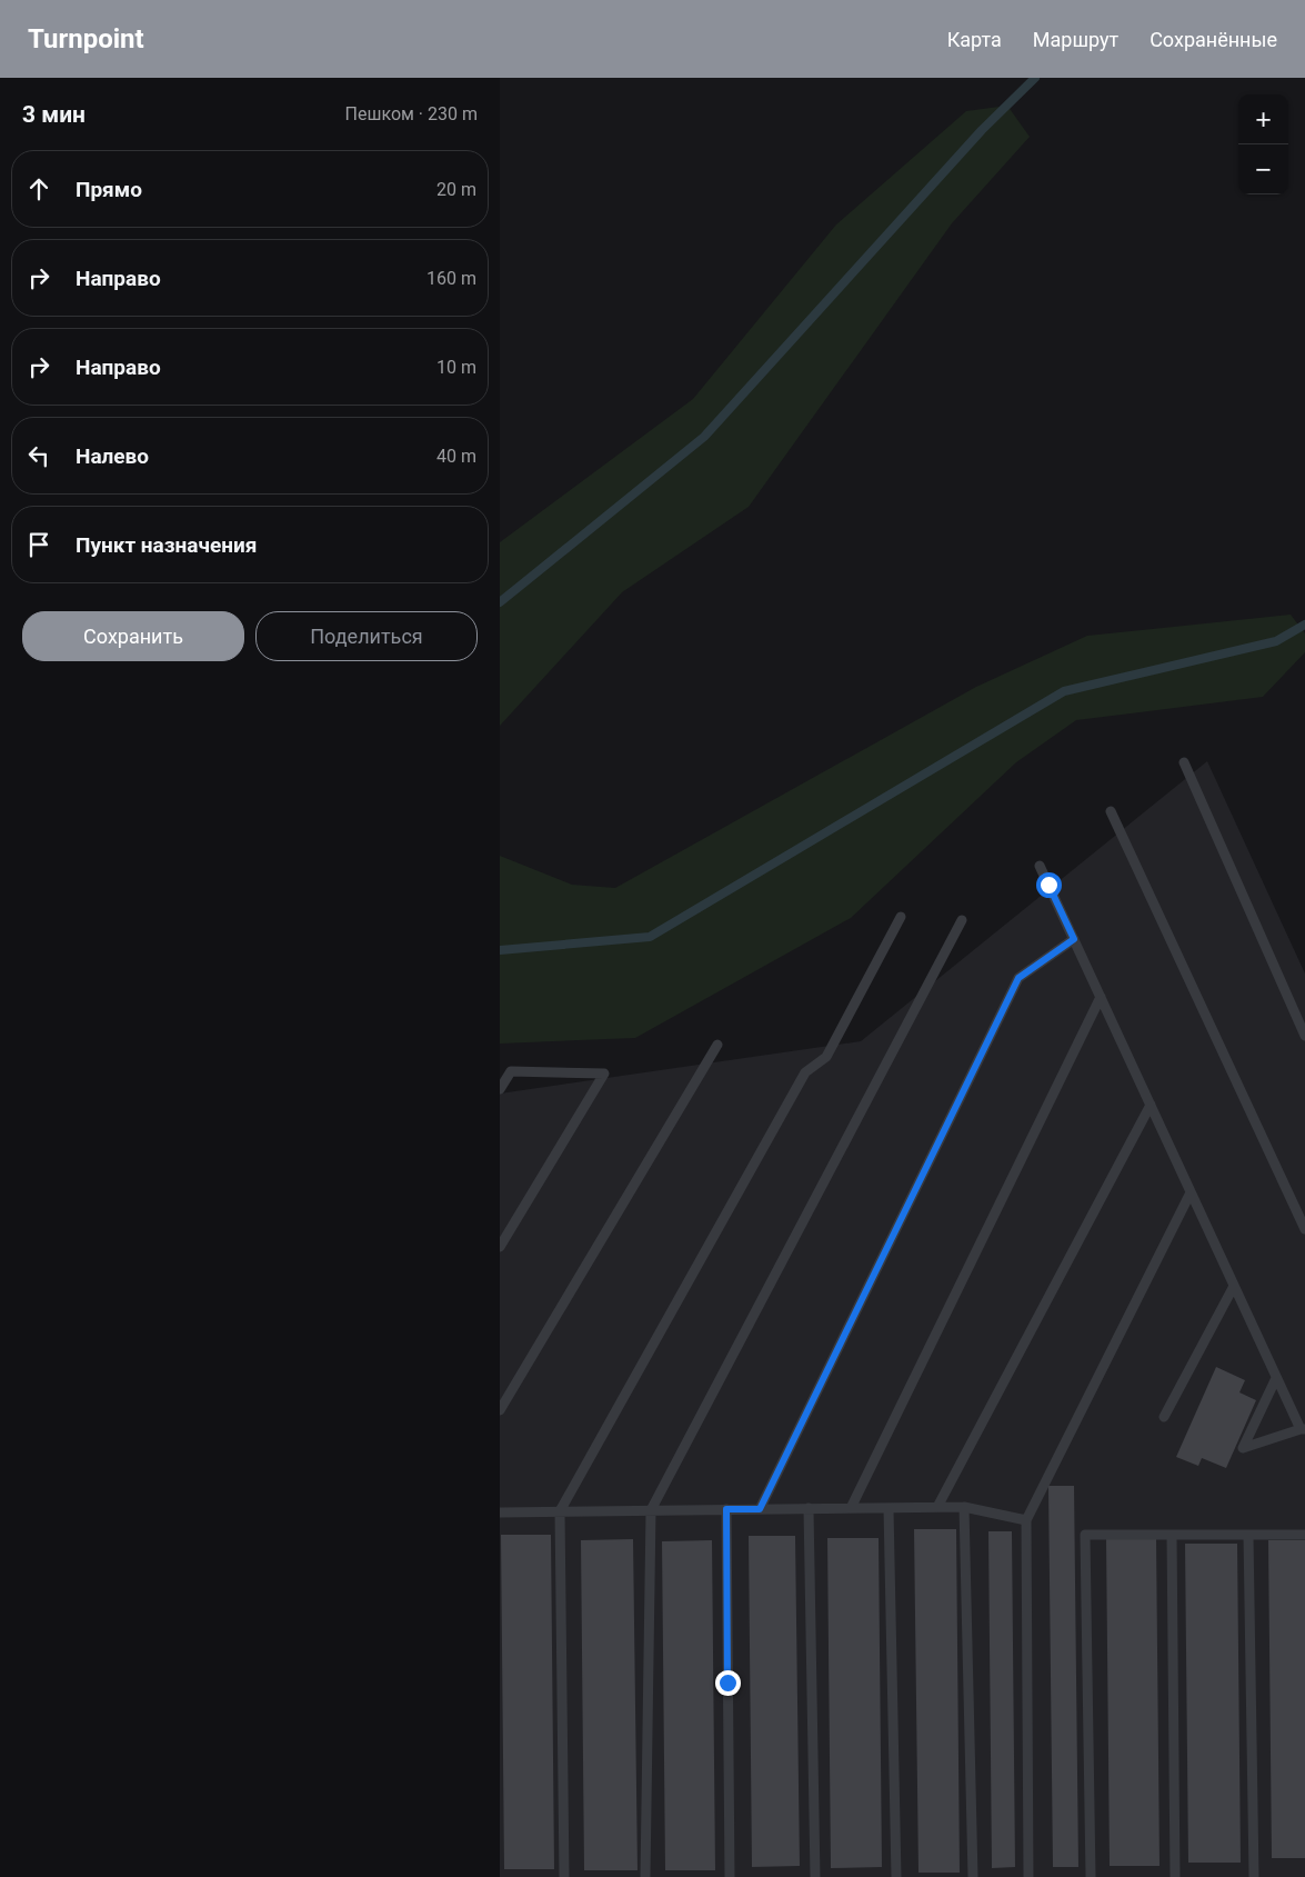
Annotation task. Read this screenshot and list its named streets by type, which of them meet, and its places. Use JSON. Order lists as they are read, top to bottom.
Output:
{
  "page": {
    "header": "Turnpoint",
    "nav": ["Карта", "Маршрут", "Сохранённые"],
    "heading": ["3 мин", "Пешком · 230 m"],
    "map_buttons": ["+", "−"],
    "list": [
      ["Прямо", "20 m"],
      ["Направо", "160 m"],
      ["Направо", "10 m"],
      ["Налево", "40 m"],
      "Пункт назначения"
    ],
    "buttons": ["Сохранить", "Поделиться"]
  }
}
